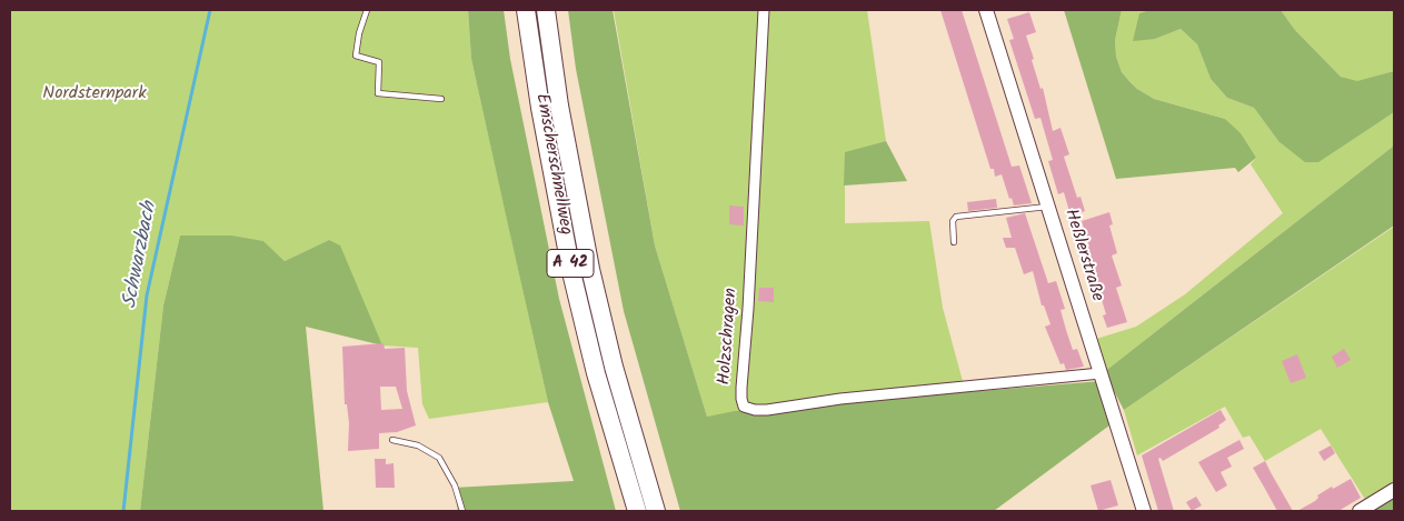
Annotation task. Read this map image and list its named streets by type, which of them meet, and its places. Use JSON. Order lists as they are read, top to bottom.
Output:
{
  "streets": {
    "highway": ["Emscherschnellweg", "A 42"],
    "street": ["Heßlerstraße", "Holzschragen"]
  },
  "crossings": [
    ["Heßlerstraße", "Holzschragen"]
  ],
  "water": ["Schwarzbach"],
  "parks": ["Nordsternpark"]
}
